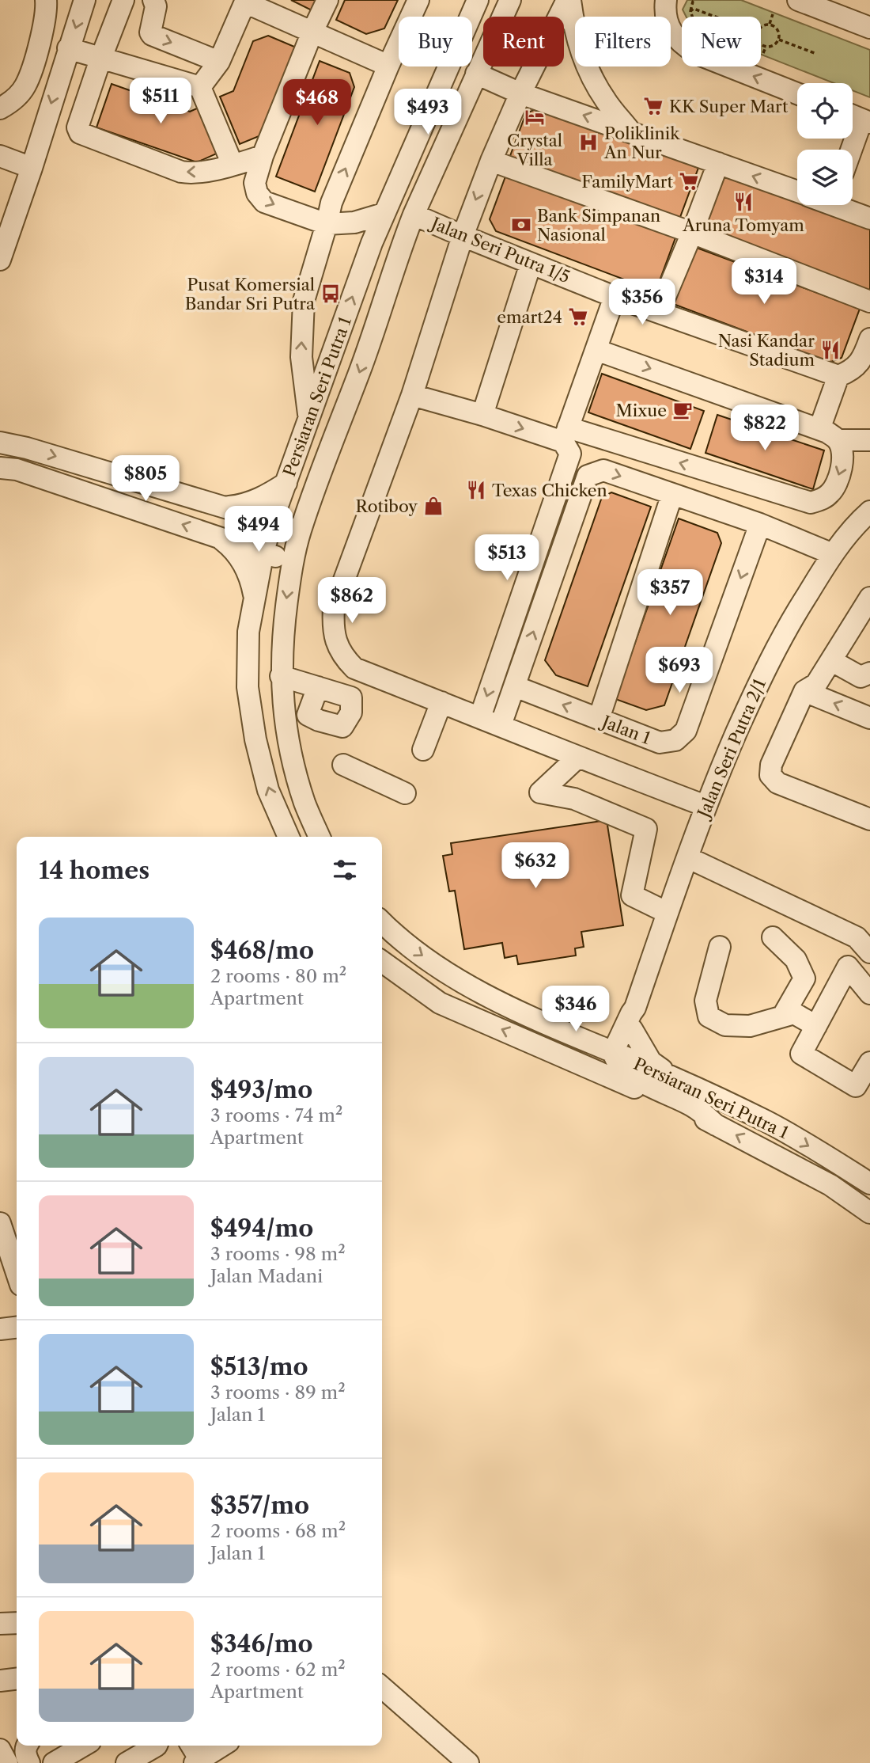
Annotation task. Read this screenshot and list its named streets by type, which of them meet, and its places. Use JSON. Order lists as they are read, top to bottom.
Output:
{
  "streets": {
    "street": [
      "Jalan Seri Putra 1/5",
      "Persiaran Seri Putra 1",
      "Jalan 1",
      "Jalan Seri Putra 2/1"
    ]
  },
  "crossings": [
    ["Jalan Seri Putra 1/5", "Persiaran Seri Putra 1"],
    ["Persiaran Seri Putra 1", "Jalan Seri Putra 2/1"]
  ],
  "places": {
    "supermarket": ["KK Super Mart", "FamilyMart", "emart24"],
    "hotel": ["Crystal Villa"],
    "hospital": ["Poliklinik An Nur"],
    "restaurant": ["Aruna Tomyam", "Nasi Kandar Stadium", "Texas Chicken"],
    "bank": ["Bank Simpanan Nasional"],
    "bus stop": ["Pusat Komersial Bandar Sri Putra"],
    "cafe": ["Mixue"],
    "shop": ["Rotiboy"]
  },
  "page": {
    "chip": [
      "Buy",
      "Rent",
      "Filters",
      "New"
    ],
    "price": [
      "$511",
      "$468",
      "$493",
      "$314",
      "$356",
      "$822",
      "$805",
      "$494",
      "$513",
      "$357",
      "$862",
      "$693",
      "$632",
      "$346"
    ],
    "heading": "14 homes",
    "list": [
      {
        "name": "$468/mo",
        "note": "2 rooms · 80 m² · Apartment"
      },
      {
        "name": "$493/mo",
        "note": "3 rooms · 74 m² · Apartment"
      },
      {
        "name": "$494/mo",
        "note": "3 rooms · 98 m² · Jalan Madani"
      },
      {
        "name": "$513/mo",
        "note": "3 rooms · 89 m² · Jalan 1"
      },
      {
        "name": "$357/mo",
        "note": "2 rooms · 68 m² · Jalan 1"
      },
      {
        "name": "$346/mo",
        "note": "2 rooms · 62 m² · Apartment"
      }
    ]
  }
}
